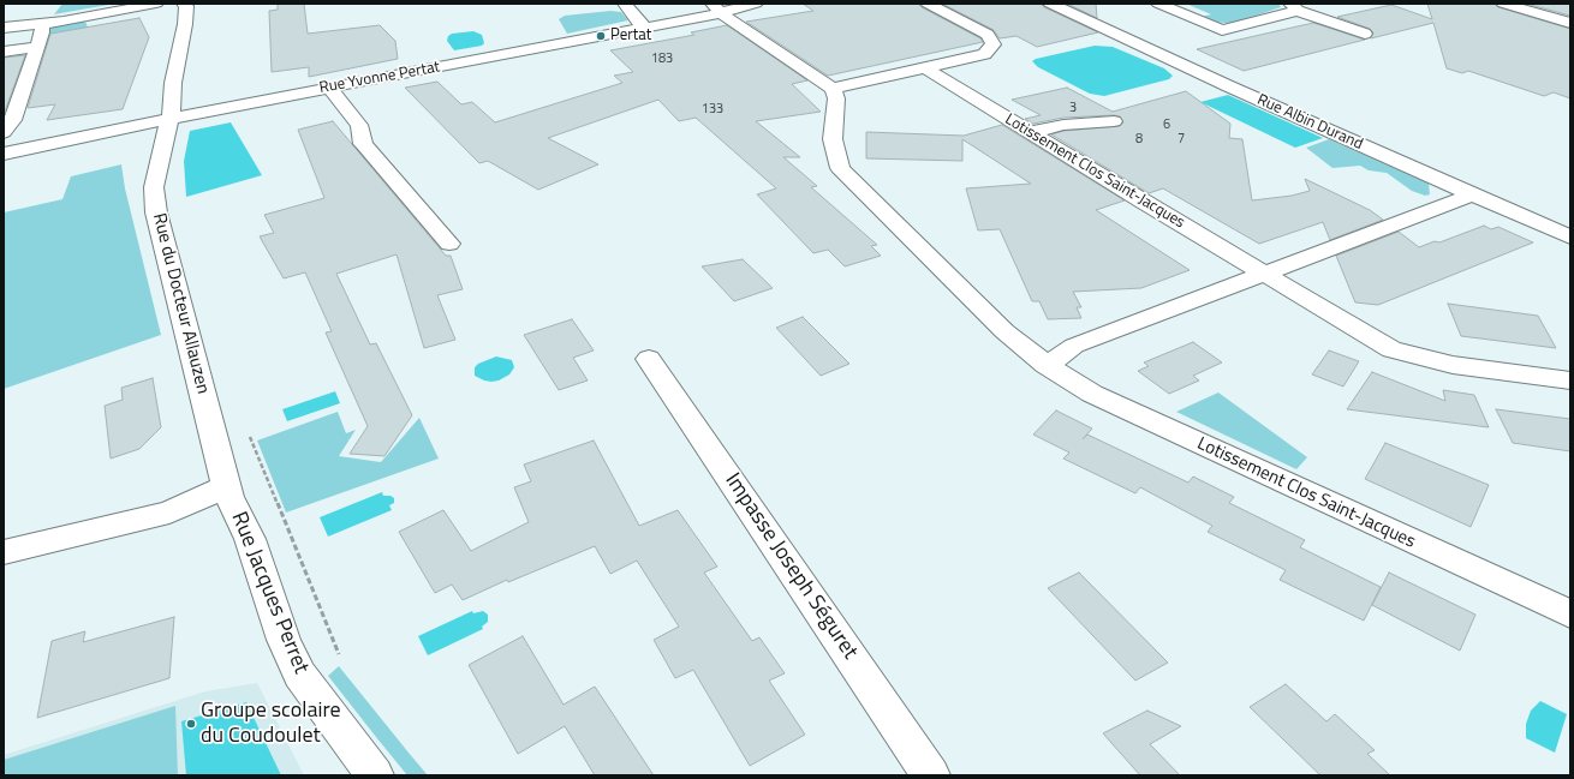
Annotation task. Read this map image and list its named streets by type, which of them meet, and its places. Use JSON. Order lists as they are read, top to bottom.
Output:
{
  "streets": {
    "street": [
      "Rue Yvonne Pertat",
      "Rue Albin Durand",
      "Lotissement Clos Saint-Jacques",
      "Rue du Docteur Allauzen",
      "Impasse Joseph Séguret",
      "Rue Jacques Perret"
    ]
  },
  "crossings": [
    ["Rue Yvonne Pertat", "Rue du Docteur Allauzen"],
    ["Rue du Docteur Allauzen", "Rue Jacques Perret"]
  ],
  "places": ["Pertat", "Groupe scolaire du Coudoulet"],
  "house_numbers": [
    "183",
    "3",
    "133",
    "6",
    "8",
    "7"
  ]
}
